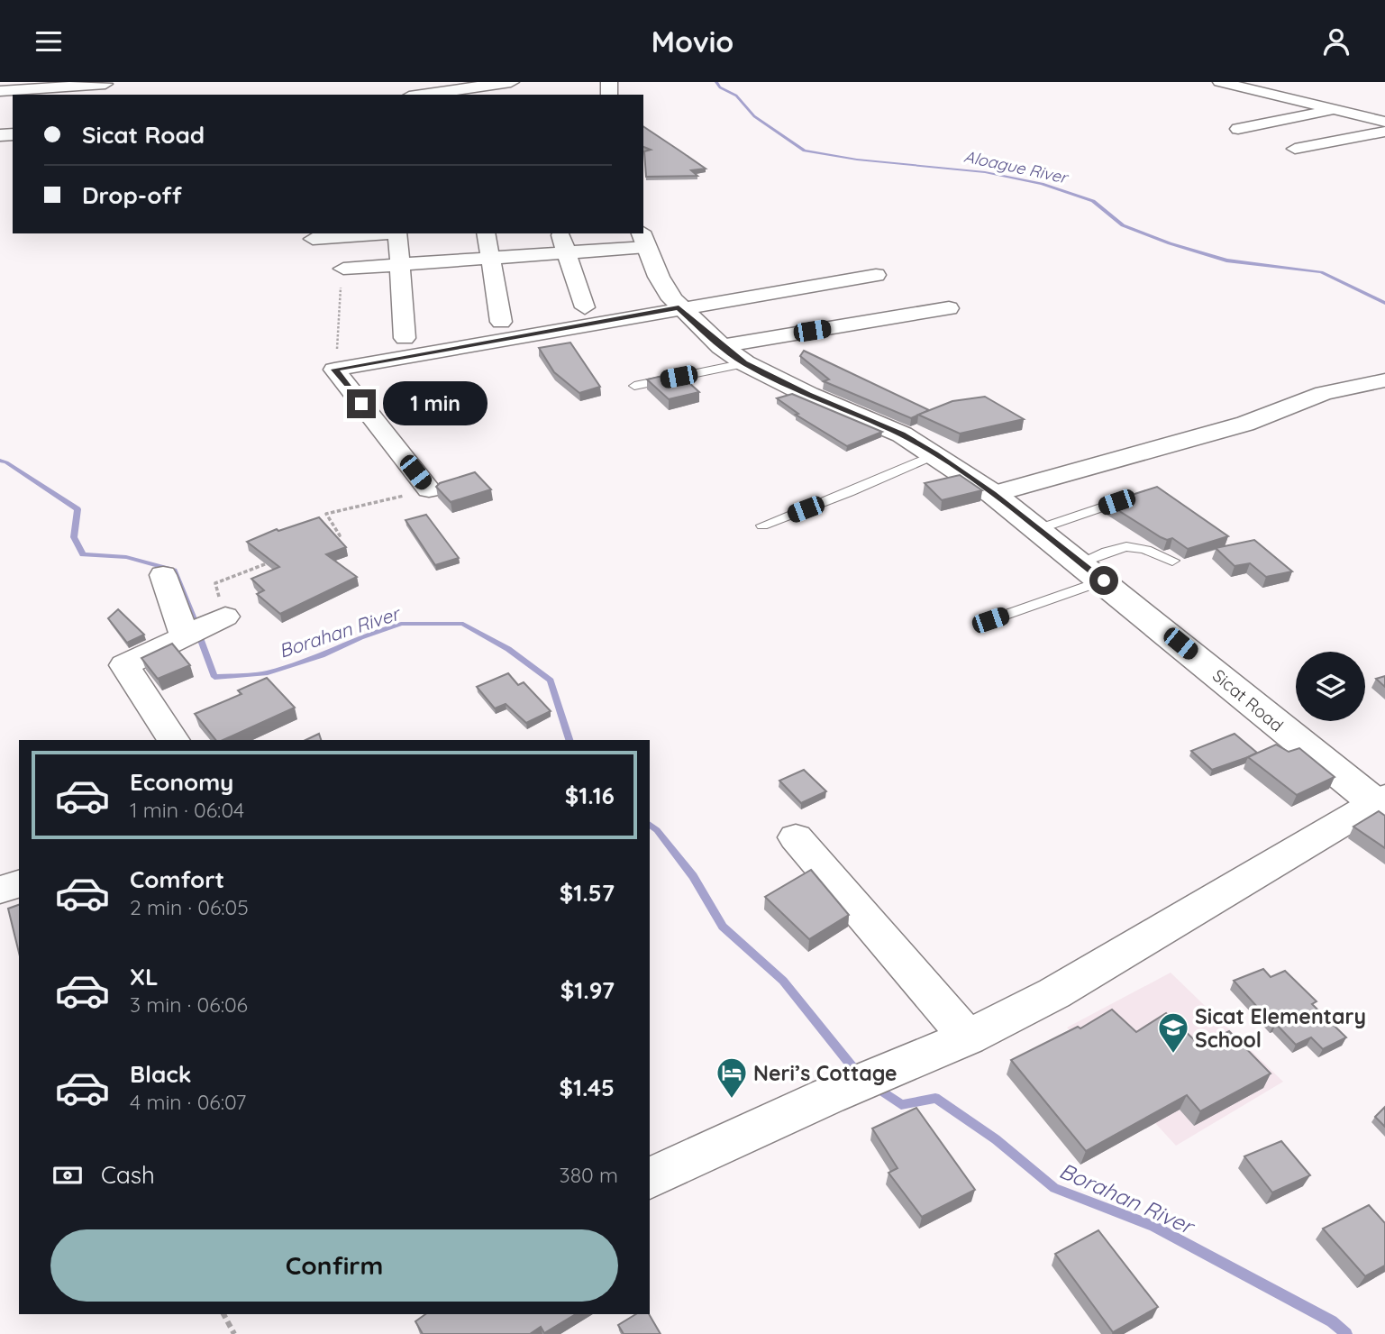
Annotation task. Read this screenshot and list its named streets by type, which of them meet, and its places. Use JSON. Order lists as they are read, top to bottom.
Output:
{
  "streets": {
    "street": ["Sicat Road"]
  },
  "water": ["Aloague River", "Borahan River"],
  "places": {
    "school or university": ["Sicat Elementary School"],
    "hotel": ["Neri’s Cottage"]
  },
  "page": {
    "header": "Movio",
    "banner": ["Sicat Road", "Drop-off"],
    "bubble": "1 min",
    "list": [
      {
        "name": "Economy",
        "note": "1 min · 06:04",
        "value": "$1.16"
      },
      {
        "name": "Comfort",
        "note": "2 min · 06:05",
        "value": "$1.57"
      },
      {
        "name": "XL",
        "note": "3 min · 06:06",
        "value": "$1.97"
      },
      {
        "name": "Black",
        "note": "4 min · 06:07",
        "value": "$1.45"
      }
    ],
    "pay": ["Cash", "380 m"],
    "buttons": "Confirm"
  }
}
